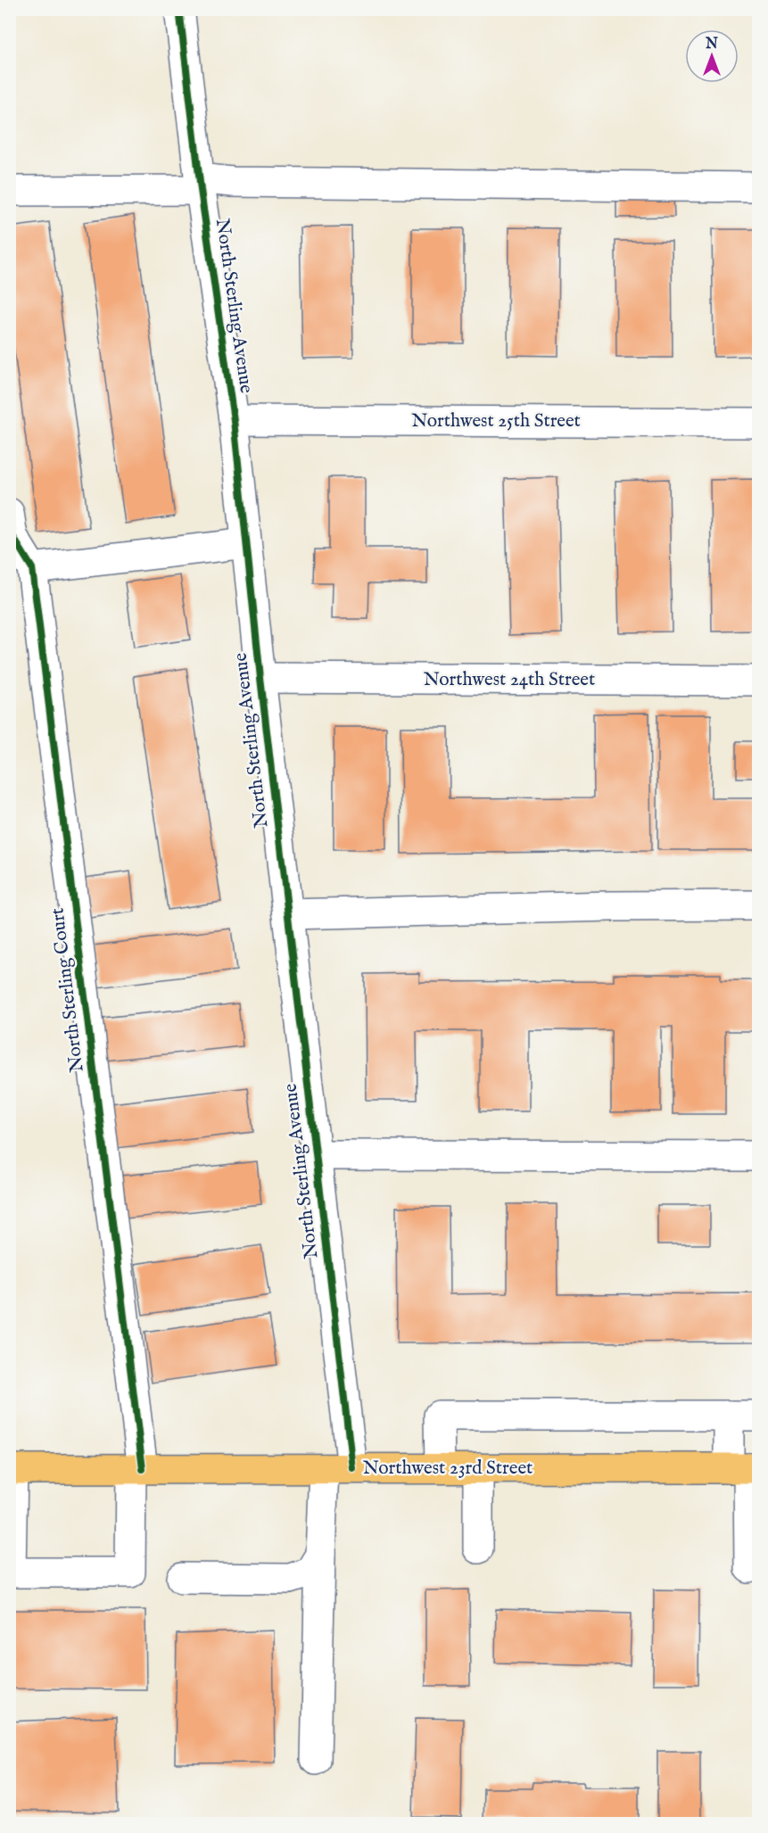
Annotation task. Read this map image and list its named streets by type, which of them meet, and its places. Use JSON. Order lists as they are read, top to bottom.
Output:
{
  "streets": {
    "main road": ["Northwest 23rd Street"],
    "street": [
      "North Sterling Avenue",
      "Northwest 25th Street",
      "Northwest 24th Street",
      "North Sterling Court"
    ]
  },
  "crossings": [
    ["North Sterling Avenue", "Northwest 25th Street"],
    ["North Sterling Avenue", "Northwest 24th Street"],
    ["North Sterling Avenue", "Northwest 23rd Street"],
    ["North Sterling Court", "Northwest 23rd Street"]
  ],
  "north": "top"
}
